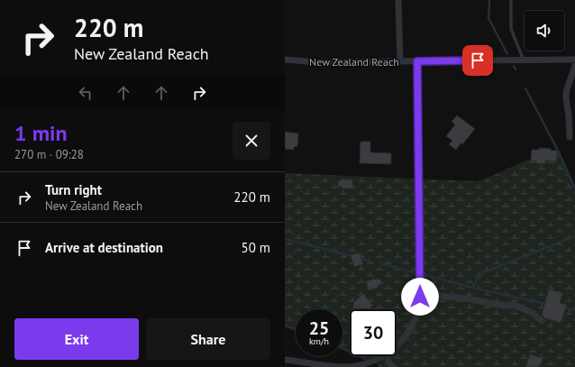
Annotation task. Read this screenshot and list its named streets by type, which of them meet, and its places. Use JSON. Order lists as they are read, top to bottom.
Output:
{
  "streets": {
    "street": ["New Zealand Reach"]
  },
  "page": {
    "turn": ["220 m", "New Zealand Reach"],
    "heading": ["1 min", "270 m · 09:28"],
    "list": [
      {
        "name": "Turn right",
        "note": "New Zealand Reach",
        "value": "220 m"
      },
      {
        "name": "Arrive at destination",
        "value": "50 m"
      }
    ],
    "speed": "25 km/h",
    "limit": "30",
    "buttons": ["Exit", "Share"]
  }
}
